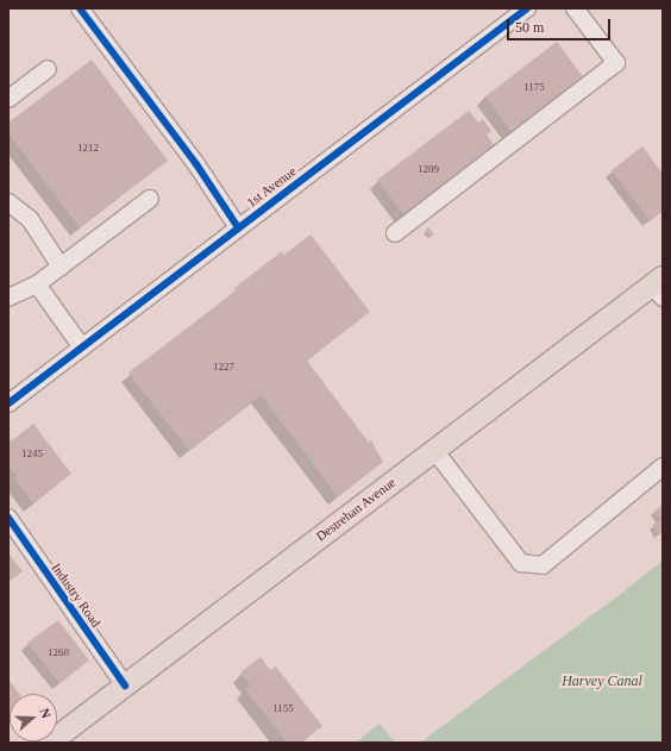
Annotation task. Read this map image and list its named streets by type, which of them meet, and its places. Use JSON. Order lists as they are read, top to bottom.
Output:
{
  "streets": {
    "main road": ["Destrehan Avenue"],
    "street": ["1st Avenue", "Industry Road"]
  },
  "crossings": [
    ["Destrehan Avenue", "Industry Road"]
  ],
  "water": ["Harvey Canal"],
  "house_numbers": [
    "1175",
    "1212",
    "1209",
    "1227",
    "1245",
    "1260",
    "1155"
  ],
  "scale_bar": "50 m",
  "north": "right"
}
